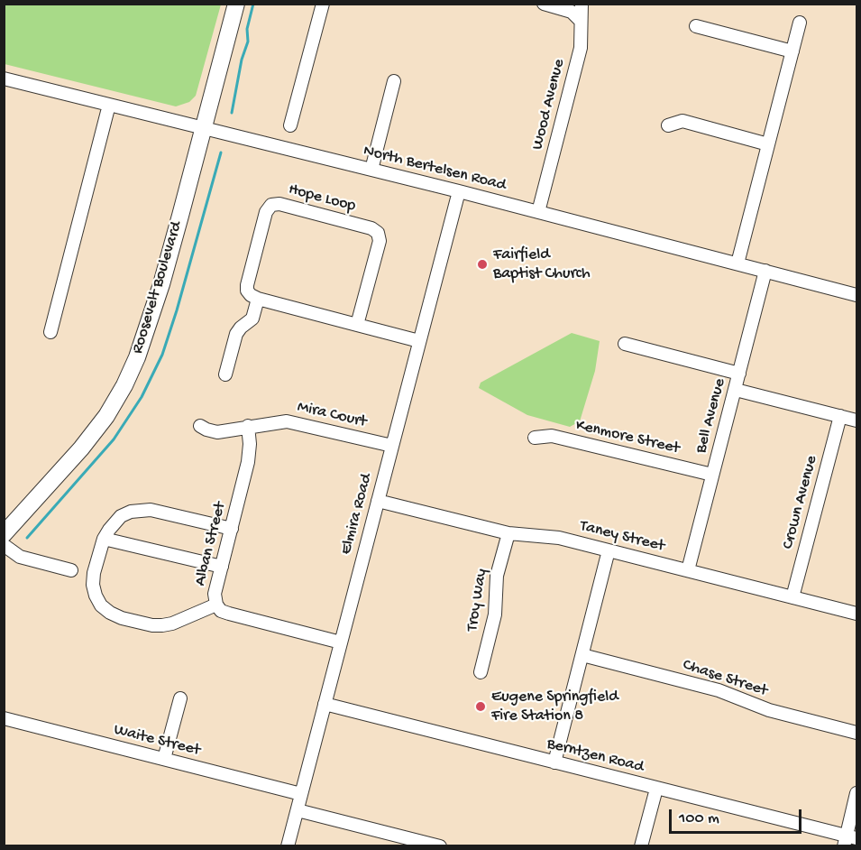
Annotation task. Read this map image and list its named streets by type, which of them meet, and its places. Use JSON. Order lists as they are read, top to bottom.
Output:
{
  "streets": {
    "main road": ["Roosevelt Boulevard"],
    "street": [
      "Wood Avenue",
      "North Bertelsen Road",
      "Hope Loop",
      "Mira Court",
      "Bell Avenue",
      "Kenmore Street",
      "Crown Avenue",
      "Elmira Road",
      "Taney Street",
      "Alban Street",
      "Troy Way",
      "Chase Street",
      "Waite Street",
      "Berntzen Road"
    ]
  },
  "crossings": [
    ["Wood Avenue", "North Bertelsen Road"],
    ["North Bertelsen Road", "Roosevelt Boulevard"],
    ["North Bertelsen Road", "Bell Avenue"],
    ["North Bertelsen Road", "Elmira Road"],
    ["Mira Court", "Elmira Road"],
    ["Mira Court", "Alban Street"],
    ["Bell Avenue", "Kenmore Street"],
    ["Bell Avenue", "Taney Street"],
    ["Crown Avenue", "Taney Street"],
    ["Elmira Road", "Taney Street"],
    ["Elmira Road", "Alban Street"],
    ["Elmira Road", "Waite Street"],
    ["Elmira Road", "Berntzen Road"],
    ["Taney Street", "Troy Way"]
  ],
  "places": ["Fairfield Baptist Church", "Eugene Springfield Fire Station 8"],
  "scale_bar": "100 m"
}
